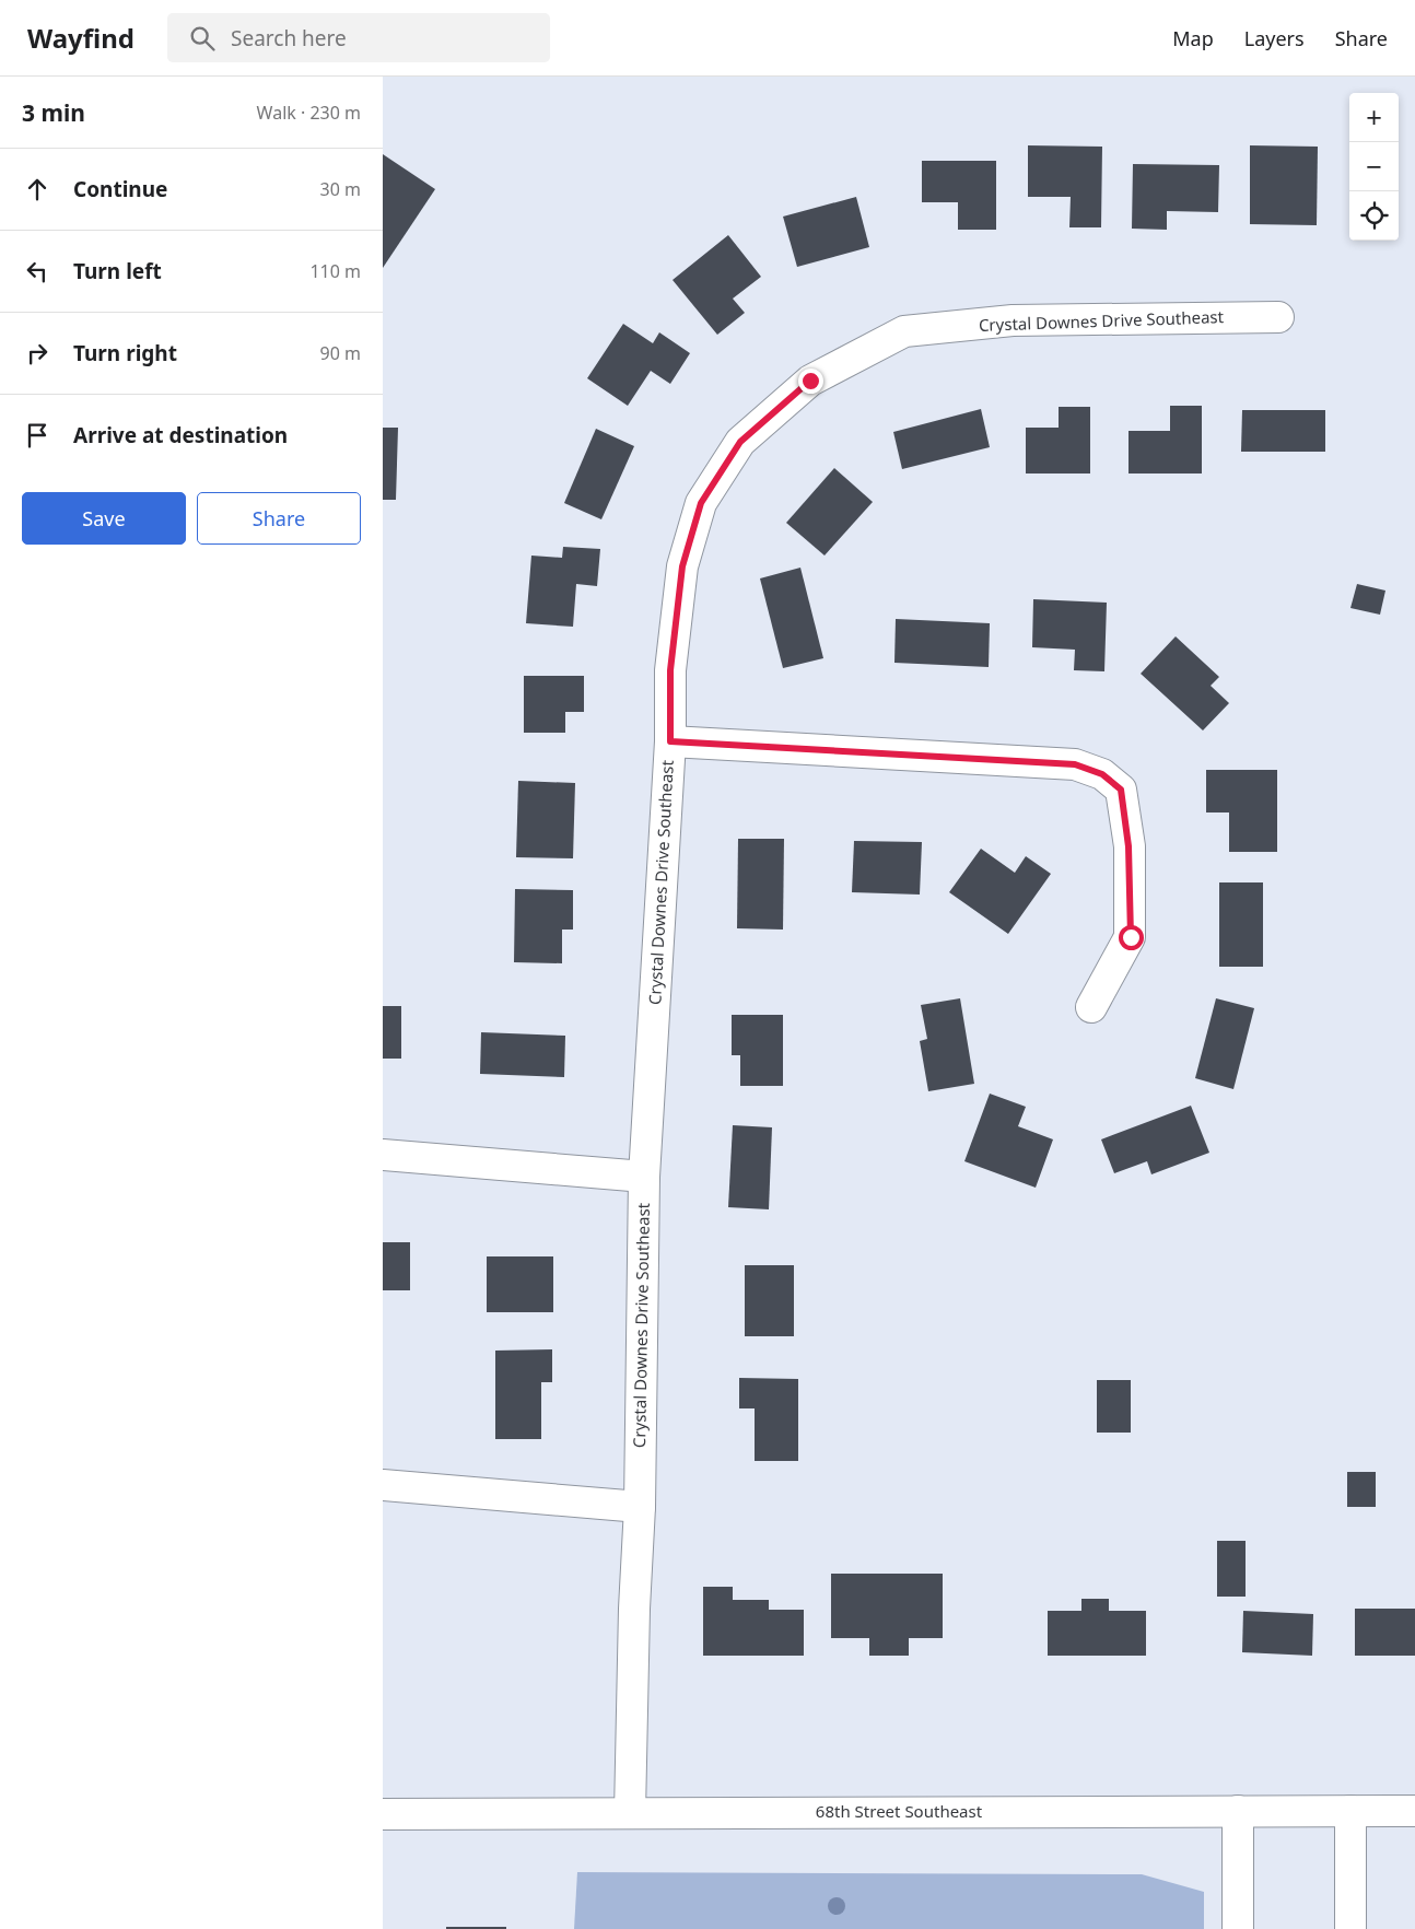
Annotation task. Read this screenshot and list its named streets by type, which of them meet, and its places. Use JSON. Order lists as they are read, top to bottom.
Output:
{
  "streets": {
    "street": ["Crystal Downes Drive Southeast", "68th Street Southeast"]
  },
  "crossings": [
    ["Crystal Downes Drive Southeast", "68th Street Southeast"]
  ],
  "page": {
    "header": "Wayfind",
    "search": "Search here",
    "nav": ["Map", "Layers", "Share"],
    "heading": ["3 min", "Walk · 230 m"],
    "map_buttons": ["+", "−"],
    "list": [
      ["Continue", "30 m"],
      ["Turn left", "110 m"],
      ["Turn right", "90 m"],
      "Arrive at destination"
    ],
    "buttons": ["Save", "Share"]
  }
}
